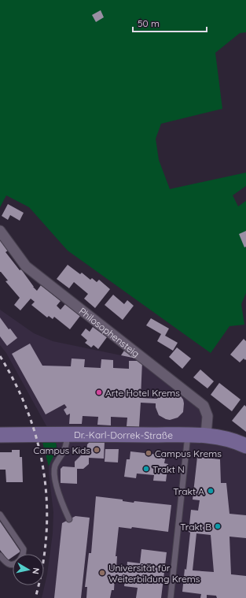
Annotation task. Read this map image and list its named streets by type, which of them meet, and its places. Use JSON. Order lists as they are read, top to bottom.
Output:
{
  "streets": {
    "street": ["Philosophensteig", "Dr.-Karl-Dorrek-Straße"]
  },
  "crossings": [
    ["Philosophensteig", "Dr.-Karl-Dorrek-Straße"]
  ],
  "places": [
    "Arte Hotel Krems",
    "Campus Kids",
    "Campus Krems",
    "Trakt N",
    "Trakt A",
    "Trakt B",
    "Universität für Weiterbildung Krems"
  ],
  "scale_bar": "50 m",
  "north": "right"
}
